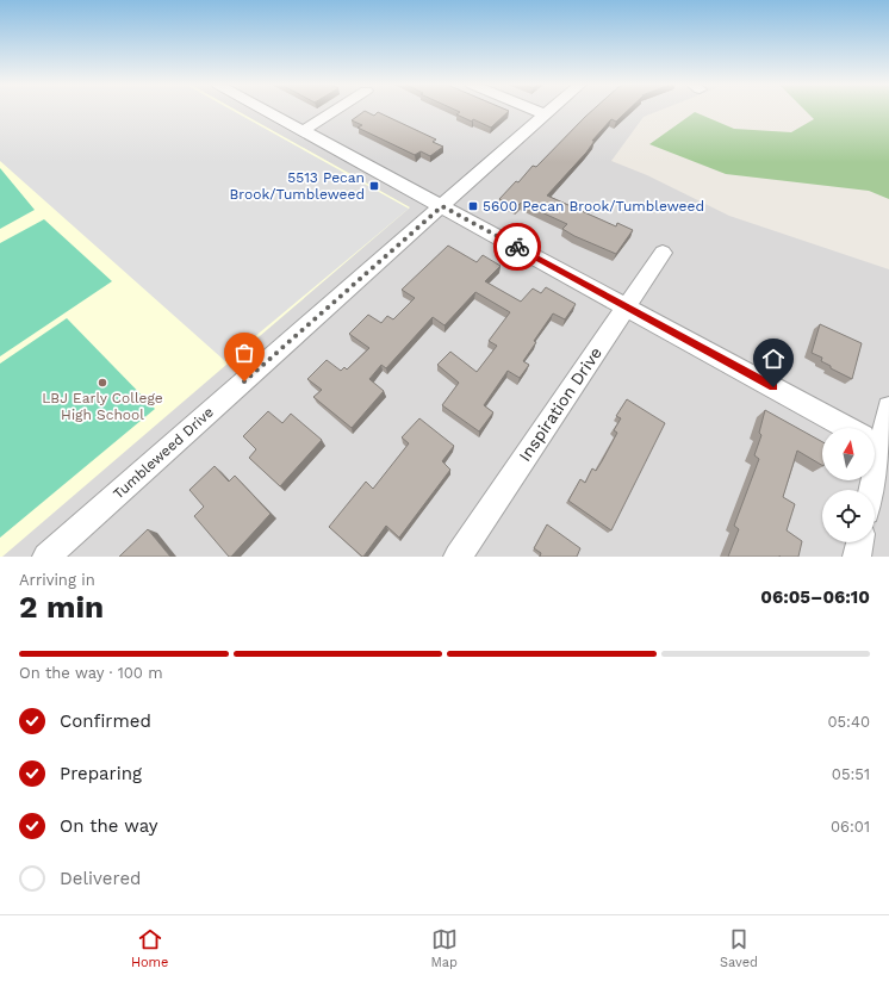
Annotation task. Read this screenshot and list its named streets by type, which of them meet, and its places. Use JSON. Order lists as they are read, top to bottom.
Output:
{
  "streets": {
    "street": ["Inspiration Drive", "Tumbleweed Drive"]
  },
  "places": {
    "transit": ["5513 Pecan Brook/Tumbleweed", "5600 Pecan Brook/Tumbleweed"],
    "other": ["LBJ Early College High School"]
  },
  "north": "top",
  "page": {
    "heading": ["2 min", "Arriving in", "06:05–06:10"],
    "bar": "On the way · 100 m",
    "list": [
      ["Confirmed", "05:40"],
      ["Preparing", "05:51"],
      ["On the way", "06:01"],
      "Delivered"
    ],
    "tabs": ["Home", "Map", "Saved"]
  }
}
